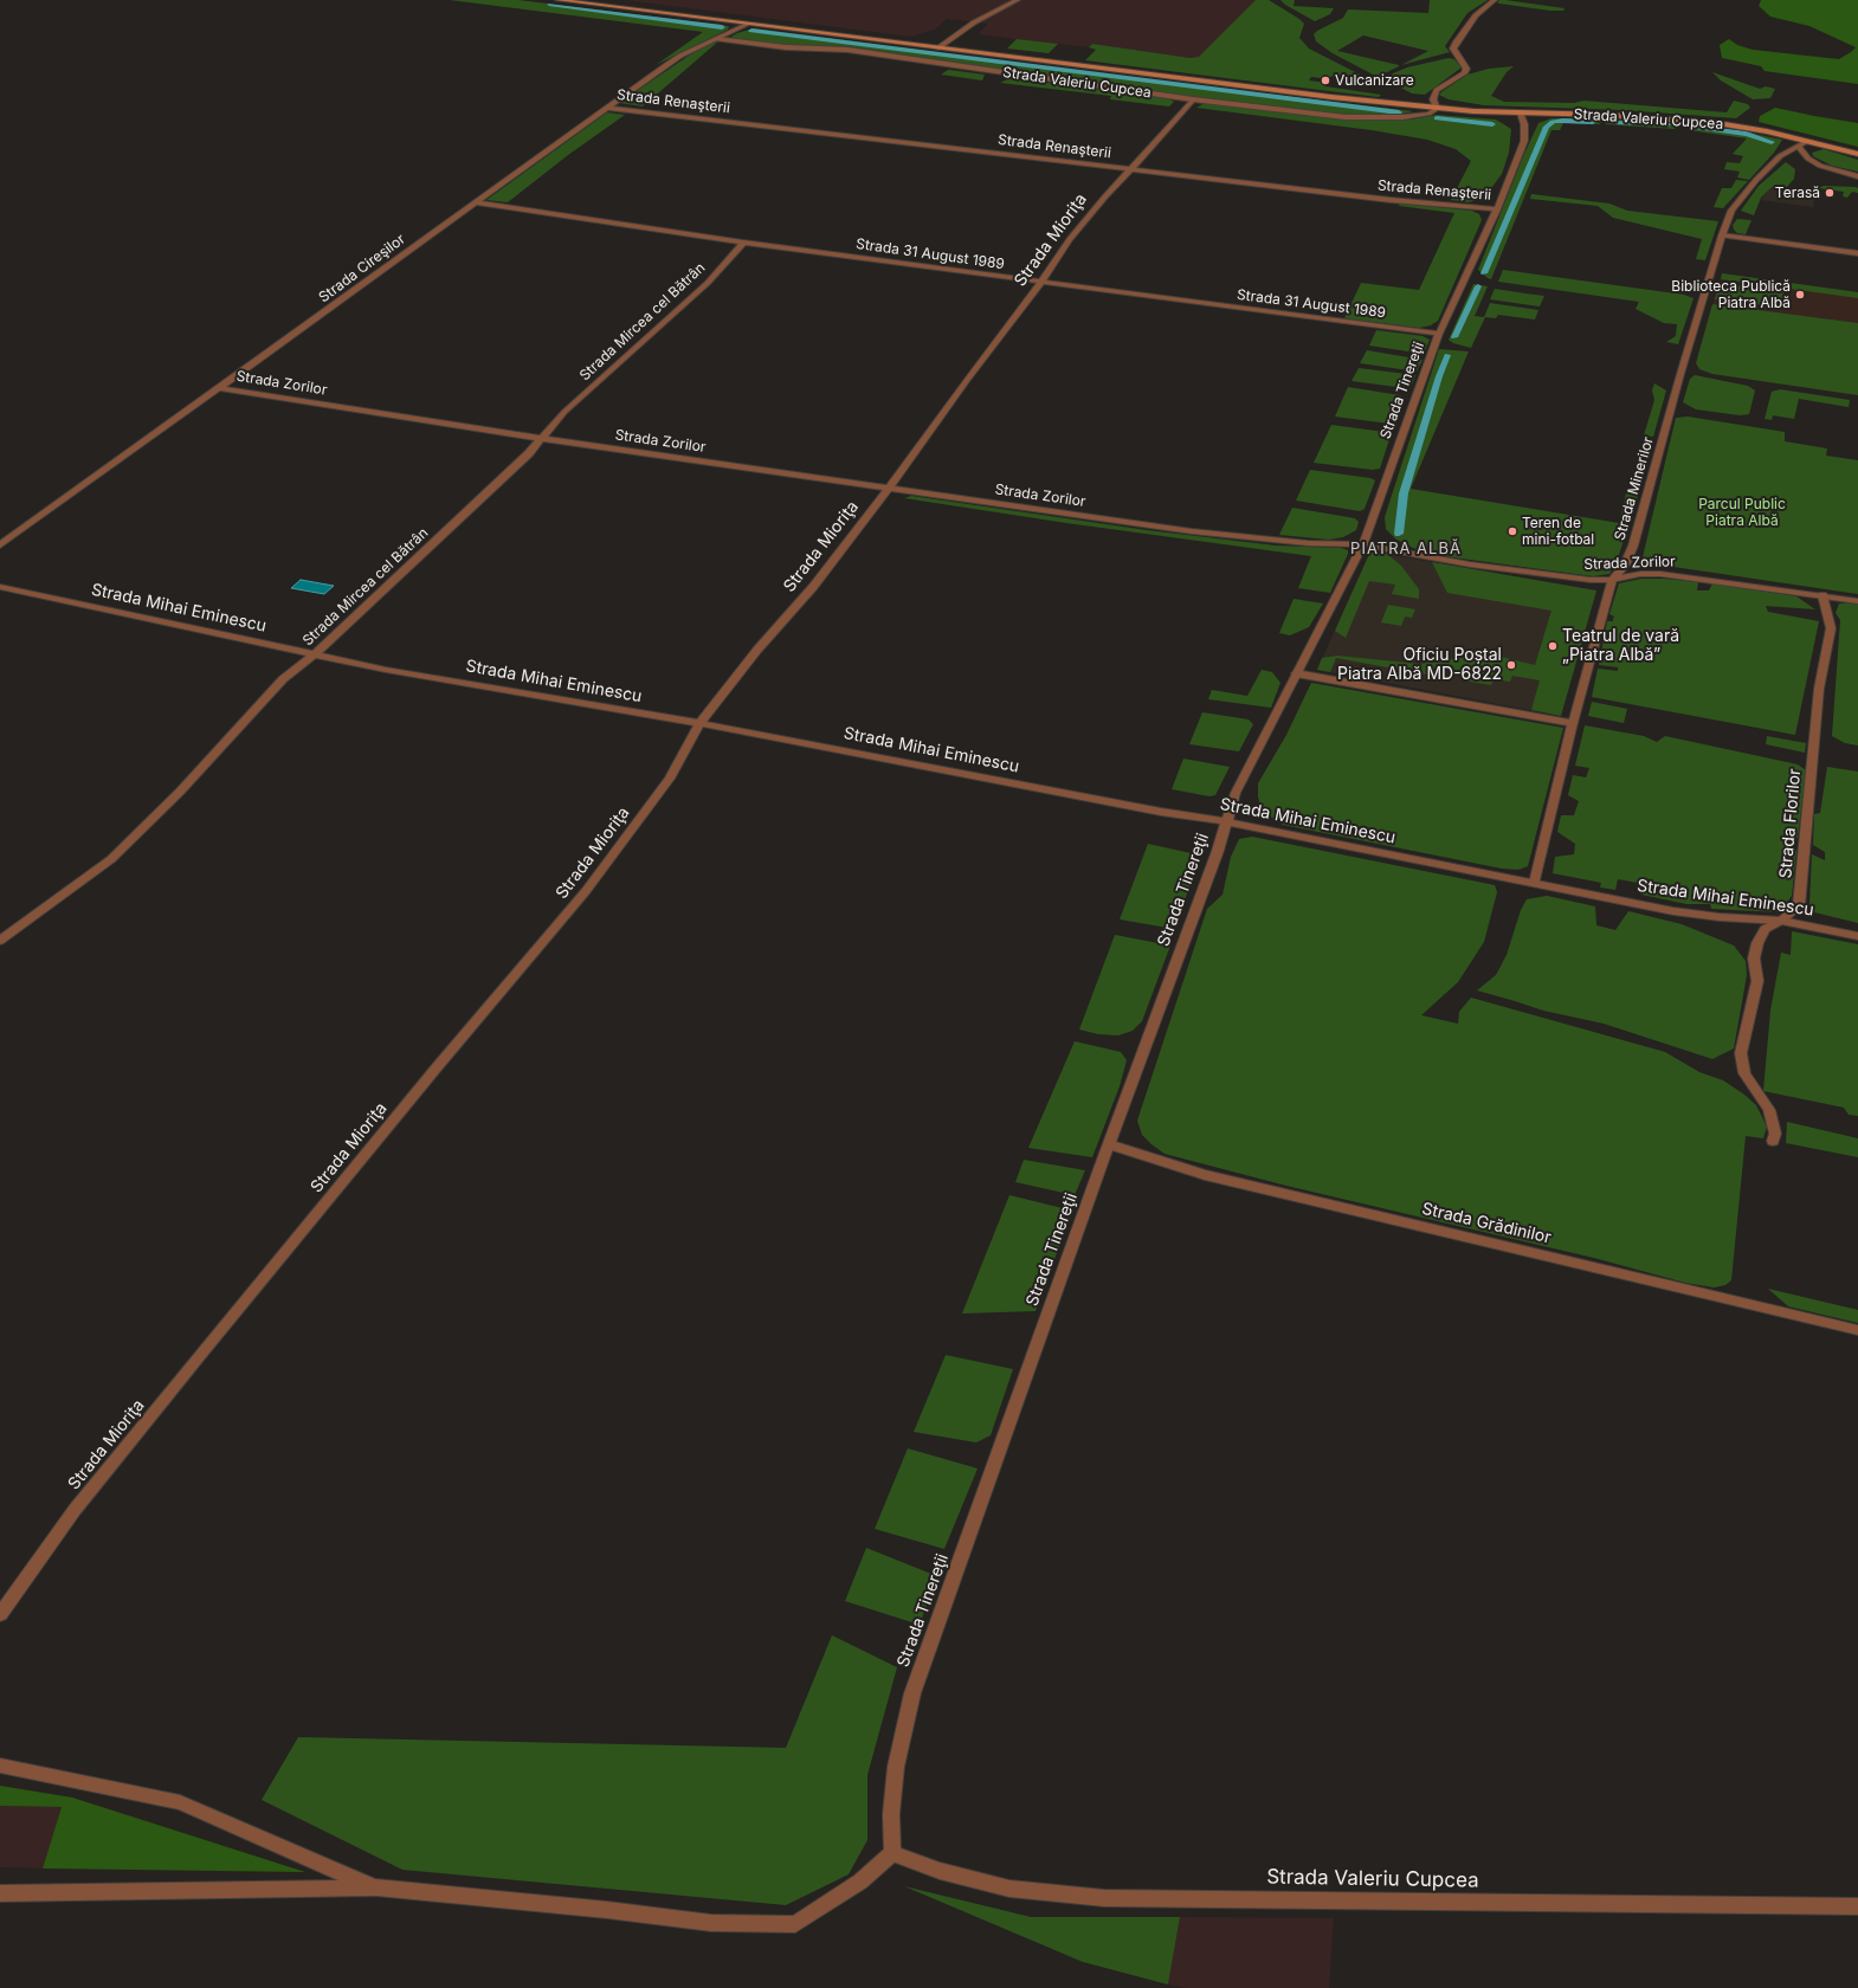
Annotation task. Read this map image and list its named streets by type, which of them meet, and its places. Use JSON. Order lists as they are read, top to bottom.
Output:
{
  "streets": {
    "main road": ["Strada Valeriu Cupcea"],
    "street": [
      "Strada Renaşterii",
      "Strada Mioriţa",
      "Strada 31 August 1989",
      "Strada Cireşilor",
      "Strada Mircea cel Bătrân",
      "Strada Zorilor",
      "Strada Tinereţii",
      "Strada Minerilor",
      "Strada Mihai Eminescu",
      "Strada Florilor",
      "Strada Grădinilor"
    ]
  },
  "crossings": [
    ["Strada Valeriu Cupcea", "Strada Mioriţa"],
    ["Strada Valeriu Cupcea", "Strada Cireşilor"],
    ["Strada Valeriu Cupcea", "Strada Tinereţii"],
    ["Strada Valeriu Cupcea", "Strada Minerilor"],
    ["Strada Renaşterii", "Strada Mioriţa"],
    ["Strada Renaşterii", "Strada Cireşilor"],
    ["Strada Renaşterii", "Strada Tinereţii"],
    ["Strada Mioriţa", "Strada 31 August 1989"],
    ["Strada Mioriţa", "Strada Zorilor"],
    ["Strada Mioriţa", "Strada Mihai Eminescu"],
    ["Strada 31 August 1989", "Strada Cireşilor"],
    ["Strada 31 August 1989", "Strada Mircea cel Bătrân"],
    ["Strada 31 August 1989", "Strada Tinereţii"],
    ["Strada Cireşilor", "Strada Zorilor"],
    ["Strada Mircea cel Bătrân", "Strada Zorilor"],
    ["Strada Mircea cel Bătrân", "Strada Mihai Eminescu"],
    ["Strada Zorilor", "Strada Tinereţii"],
    ["Strada Zorilor", "Strada Minerilor"],
    ["Strada Zorilor", "Strada Florilor"],
    ["Strada Tinereţii", "Strada Mihai Eminescu"],
    ["Strada Tinereţii", "Strada Grădinilor"],
    ["Strada Minerilor", "Strada Mihai Eminescu"],
    ["Strada Mihai Eminescu", "Strada Florilor"]
  ],
  "districts": ["PIATRA ALBĂ"],
  "parks": ["Parcul Public Piatra Albă"],
  "places": [
    "Vulcanizare",
    "Terasă",
    "Biblioteca Publică Piatra Albă",
    "Teren de mini-fotbal",
    "Teatrul de vară „Piatra Albă”",
    "Oficiu Poștal Piatra Albă MD-6822"
  ]
}
